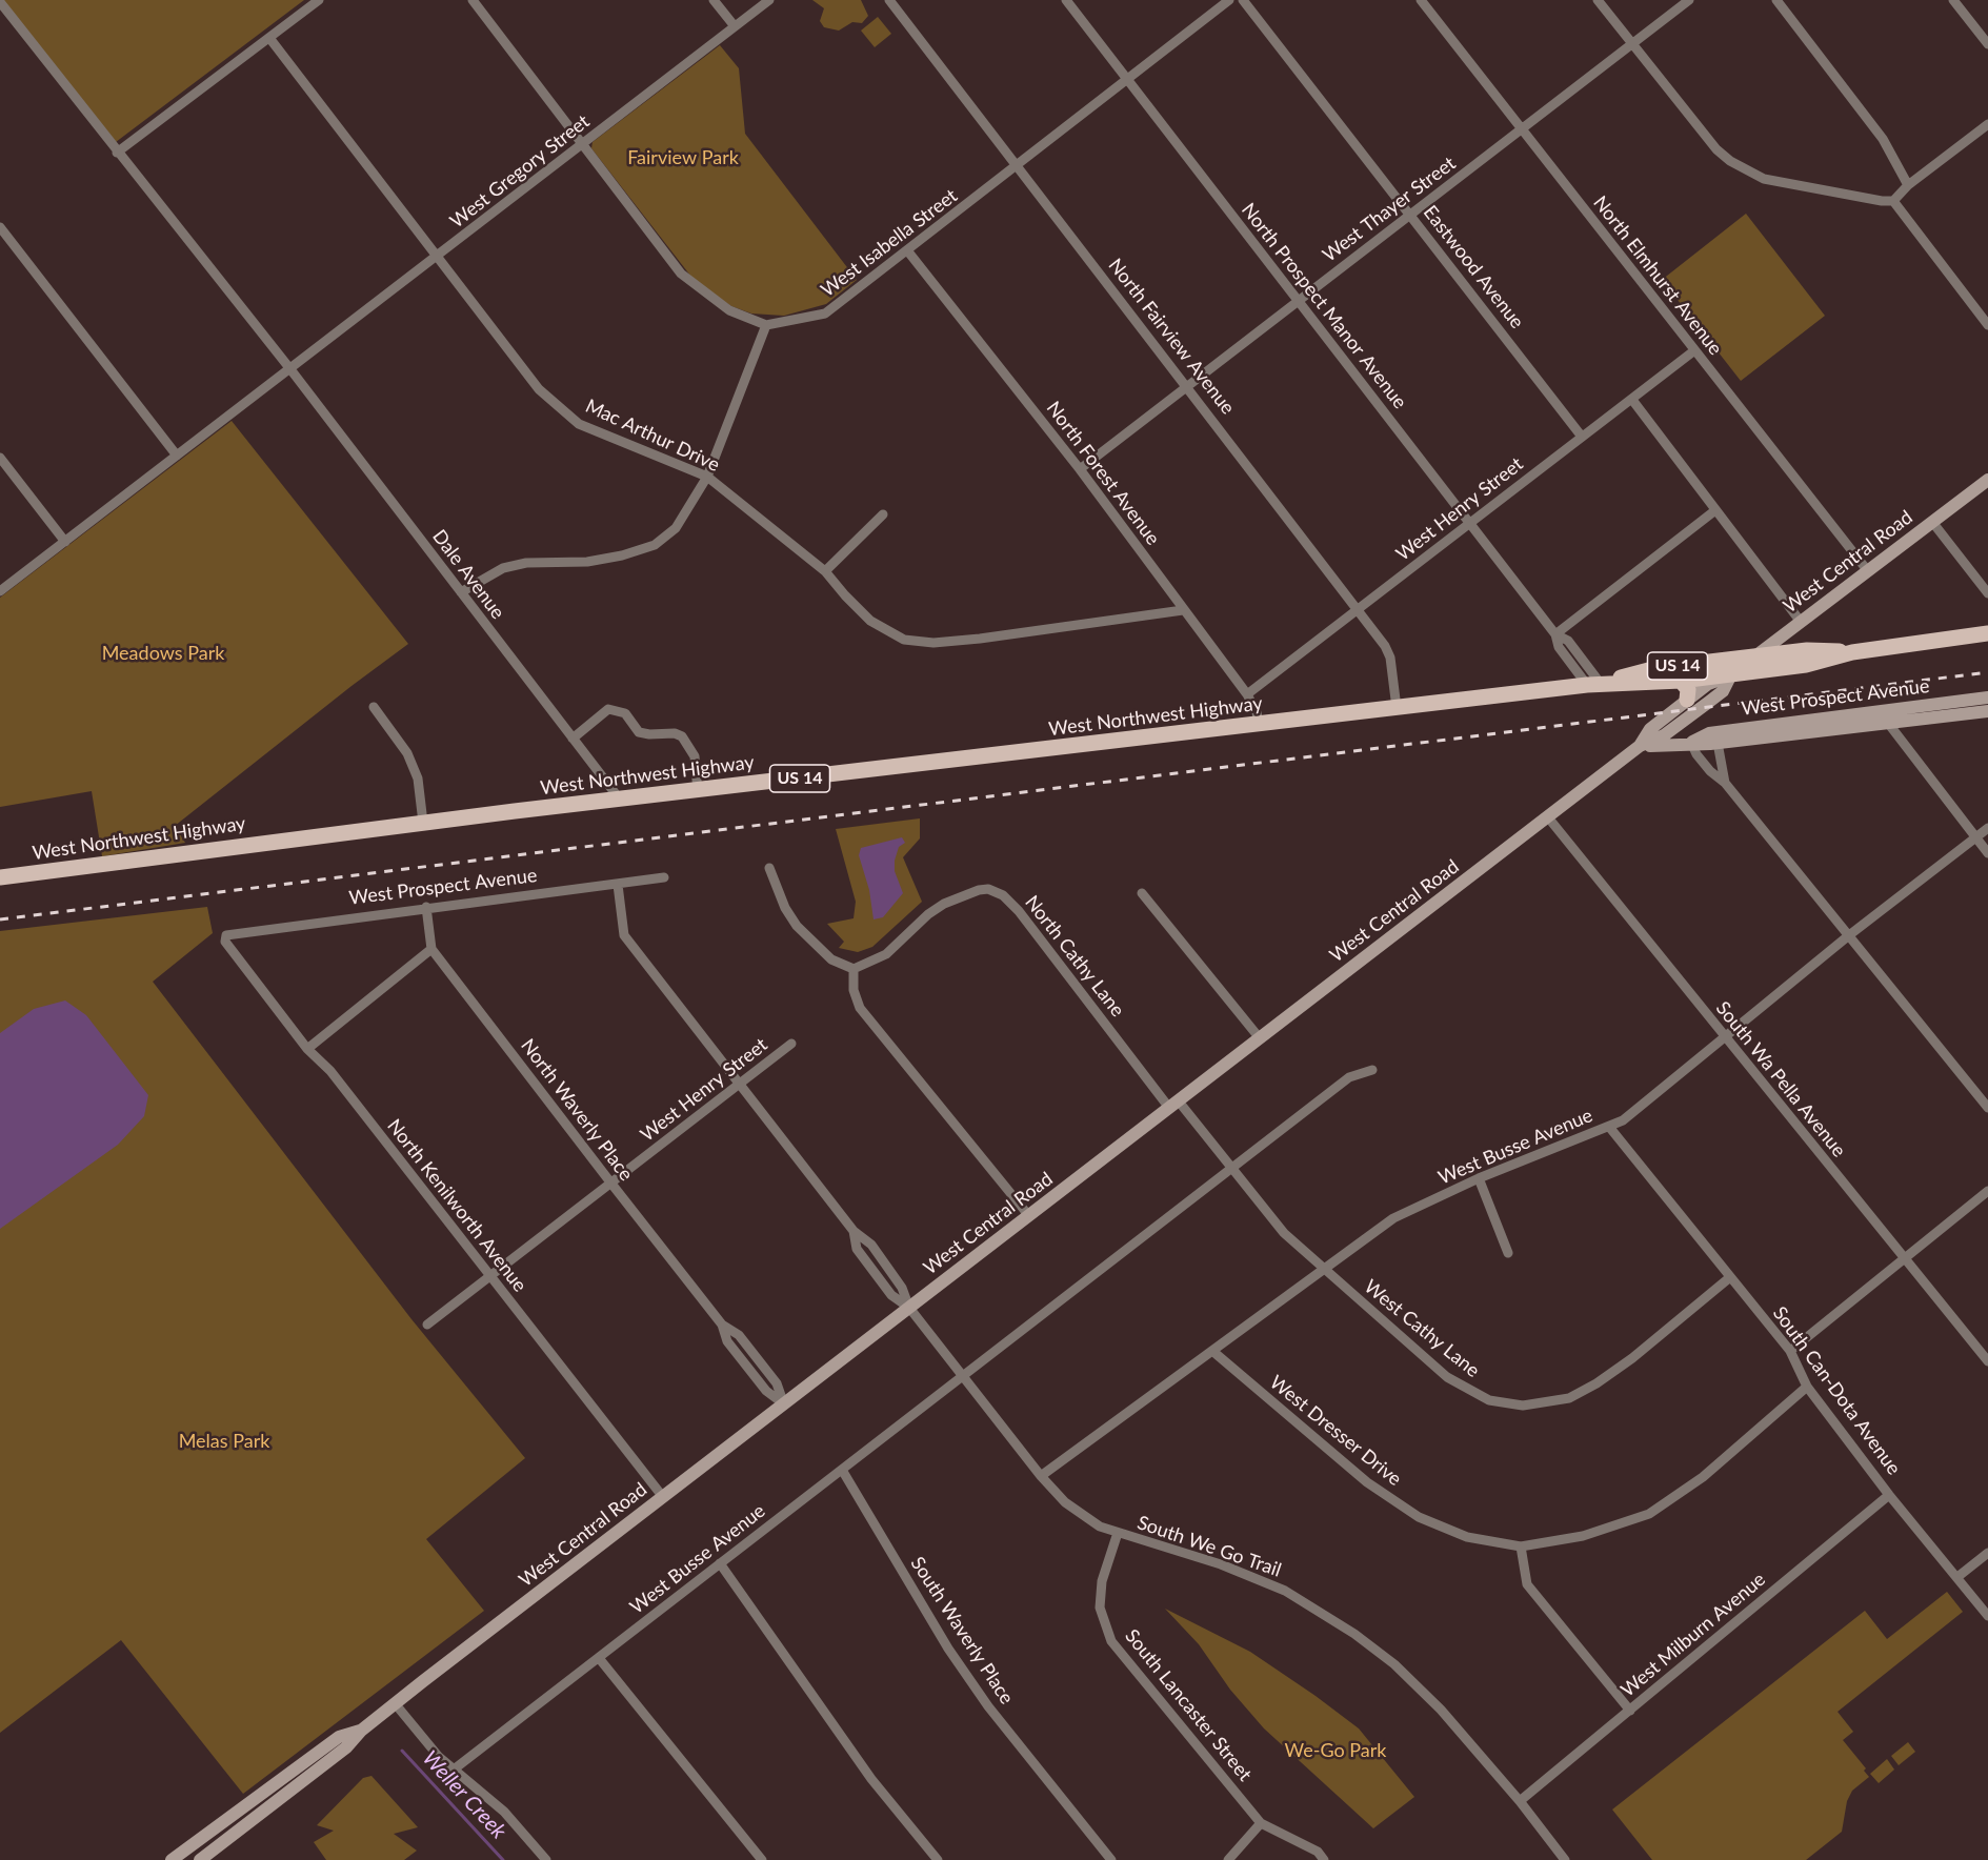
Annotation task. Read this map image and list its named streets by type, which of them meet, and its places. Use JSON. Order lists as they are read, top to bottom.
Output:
{
  "streets": {
    "main road": [
      "West Central Road",
      "US 14",
      "West Prospect Avenue",
      "West Northwest Highway"
    ],
    "street": [
      "West Gregory Street",
      "West Thayer Street",
      "West Isabella Street",
      "Eastwood Avenue",
      "North Elmhurst Avenue",
      "North Prospect Manor Avenue",
      "North Fairview Avenue",
      "Mac Arthur Drive",
      "North Forest Avenue",
      "West Henry Street",
      "Dale Avenue",
      "North Cathy Lane",
      "South Wa Pella Avenue",
      "North Waverly Place",
      "West Busse Avenue",
      "North Kenilworth Avenue",
      "West Cathy Lane",
      "South Can-Dota Avenue",
      "West Dresser Drive",
      "South We Go Trail",
      "South Waverly Place",
      "West Milburn Avenue",
      "South Lancaster Street"
    ]
  },
  "crossings": [
    ["West Gregory Street", "Mac Arthur Drive"],
    ["West Gregory Street", "Dale Avenue"],
    ["West Thayer Street", "Eastwood Avenue"],
    ["West Thayer Street", "North Elmhurst Avenue"],
    ["West Thayer Street", "North Prospect Manor Avenue"],
    ["West Thayer Street", "North Fairview Avenue"],
    ["West Thayer Street", "North Forest Avenue"],
    ["West Isabella Street", "North Prospect Manor Avenue"],
    ["West Isabella Street", "North Fairview Avenue"],
    ["West Isabella Street", "North Forest Avenue"],
    ["Eastwood Avenue", "West Henry Street"],
    ["North Elmhurst Avenue", "West Henry Street"],
    ["North Elmhurst Avenue", "West Central Road"],
    ["North Prospect Manor Avenue", "West Henry Street"],
    ["North Prospect Manor Avenue", "West Northwest Highway"],
    ["North Fairview Avenue", "West Henry Street"],
    ["North Fairview Avenue", "West Northwest Highway"],
    ["Mac Arthur Drive", "North Forest Avenue"],
    ["North Forest Avenue", "West Henry Street"],
    ["North Forest Avenue", "West Northwest Highway"],
    ["West Henry Street", "North Waverly Place"],
    ["West Henry Street", "North Kenilworth Avenue"],
    ["West Central Road", "West Prospect Avenue"],
    ["West Central Road", "West Northwest Highway"],
    ["West Central Road", "North Cathy Lane"],
    ["West Central Road", "South Wa Pella Avenue"],
    ["West Central Road", "North Waverly Place"],
    ["West Central Road", "North Kenilworth Avenue"],
    ["West Central Road", "South We Go Trail"],
    ["Dale Avenue", "West Northwest Highway"],
    ["West Prospect Avenue", "North Kenilworth Avenue"],
    ["North Cathy Lane", "West Busse Avenue"],
    ["North Cathy Lane", "West Cathy Lane"],
    ["South Wa Pella Avenue", "West Busse Avenue"],
    ["West Busse Avenue", "West Cathy Lane"],
    ["West Busse Avenue", "South Can-Dota Avenue"],
    ["West Busse Avenue", "West Dresser Drive"],
    ["West Busse Avenue", "South We Go Trail"],
    ["West Busse Avenue", "South Waverly Place"],
    ["West Cathy Lane", "South Can-Dota Avenue"],
    ["South Can-Dota Avenue", "West Dresser Drive"],
    ["South Can-Dota Avenue", "West Milburn Avenue"],
    ["South We Go Trail", "West Milburn Avenue"],
    ["South We Go Trail", "South Lancaster Street"]
  ],
  "water": ["Weller Creek"],
  "parks": [
    "Fairview Park",
    "Meadows Park",
    "Melas Park",
    "We-Go Park"
  ]
}
